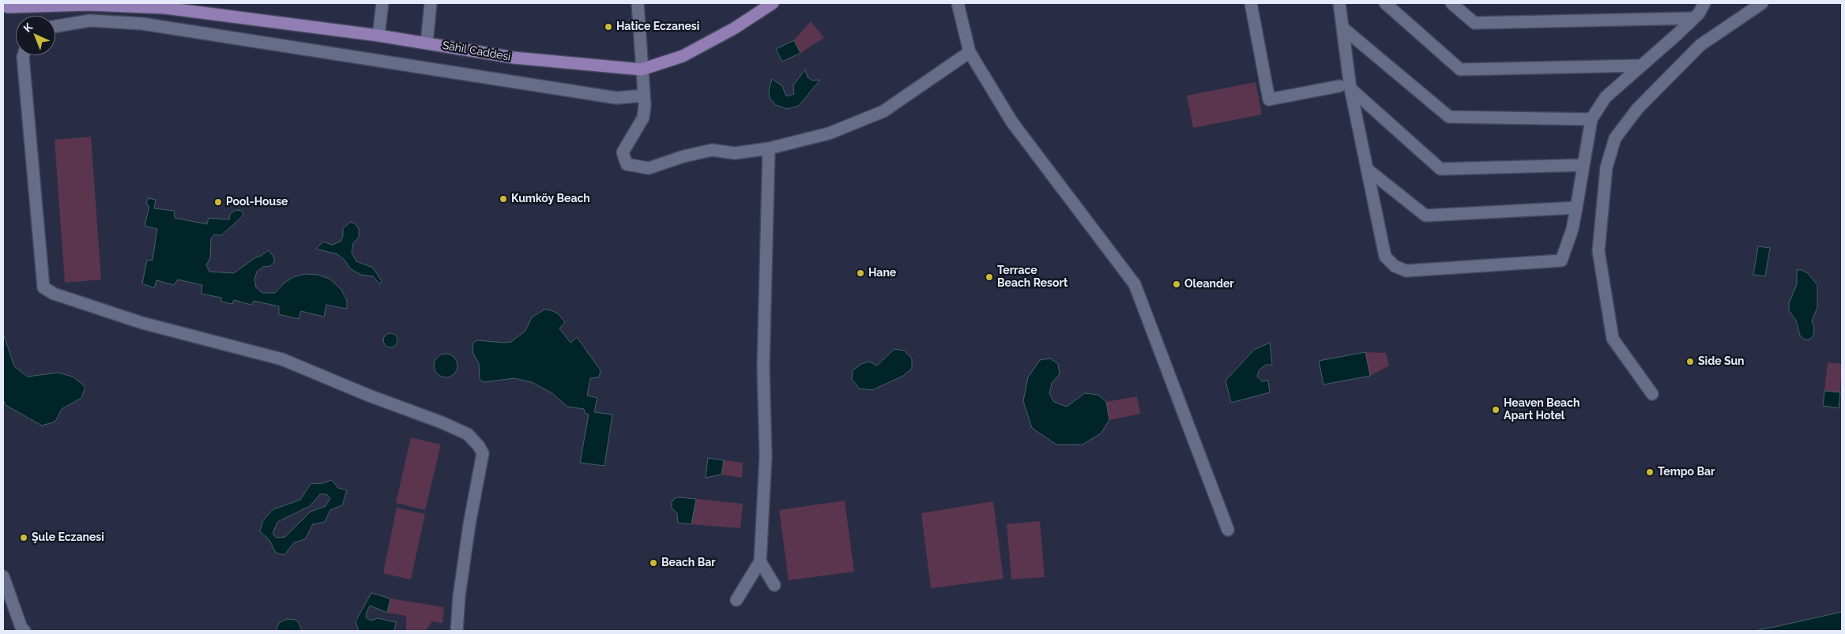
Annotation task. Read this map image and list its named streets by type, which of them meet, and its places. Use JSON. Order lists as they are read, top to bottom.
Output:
{
  "streets": {
    "main road": ["Sahil Caddesi"]
  },
  "places": [
    "Hatice Eczanesi",
    "Kumköy Beach",
    "Pool-House",
    "Hane",
    "Terrace Beach Resort",
    "Oleander",
    "Side Sun",
    "Heaven Beach Apart Hotel",
    "Tempo Bar",
    "Şule Eczanesi",
    "Beach Bar"
  ],
  "north": "top left"
}
